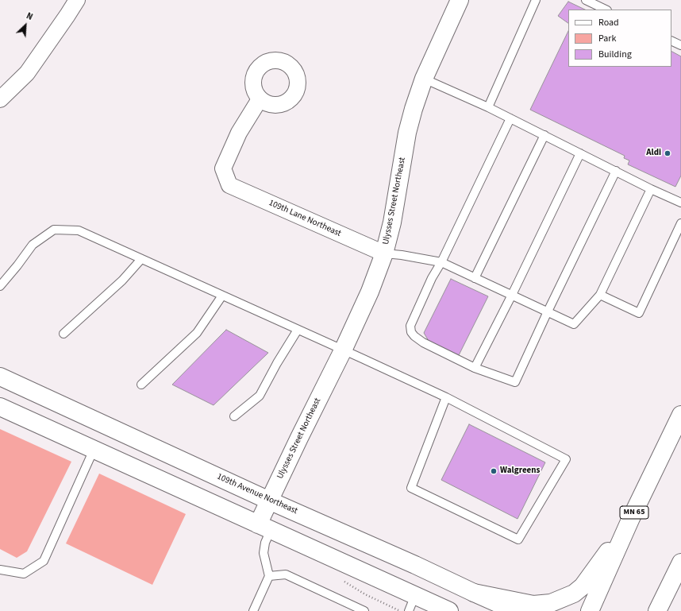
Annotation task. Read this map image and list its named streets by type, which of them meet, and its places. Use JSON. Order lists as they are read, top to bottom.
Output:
{
  "streets": {
    "main road": ["Ulysses Street Northeast", "109th Avenue Northeast", "MN 65"],
    "street": ["109th Lane Northeast"]
  },
  "crossings": [
    ["Ulysses Street Northeast", "109th Lane Northeast"],
    ["Ulysses Street Northeast", "109th Avenue Northeast"]
  ],
  "places": ["Aldi", "Walgreens"],
  "legend": ["Road", "Park", "Building"],
  "north": "top right"
}
